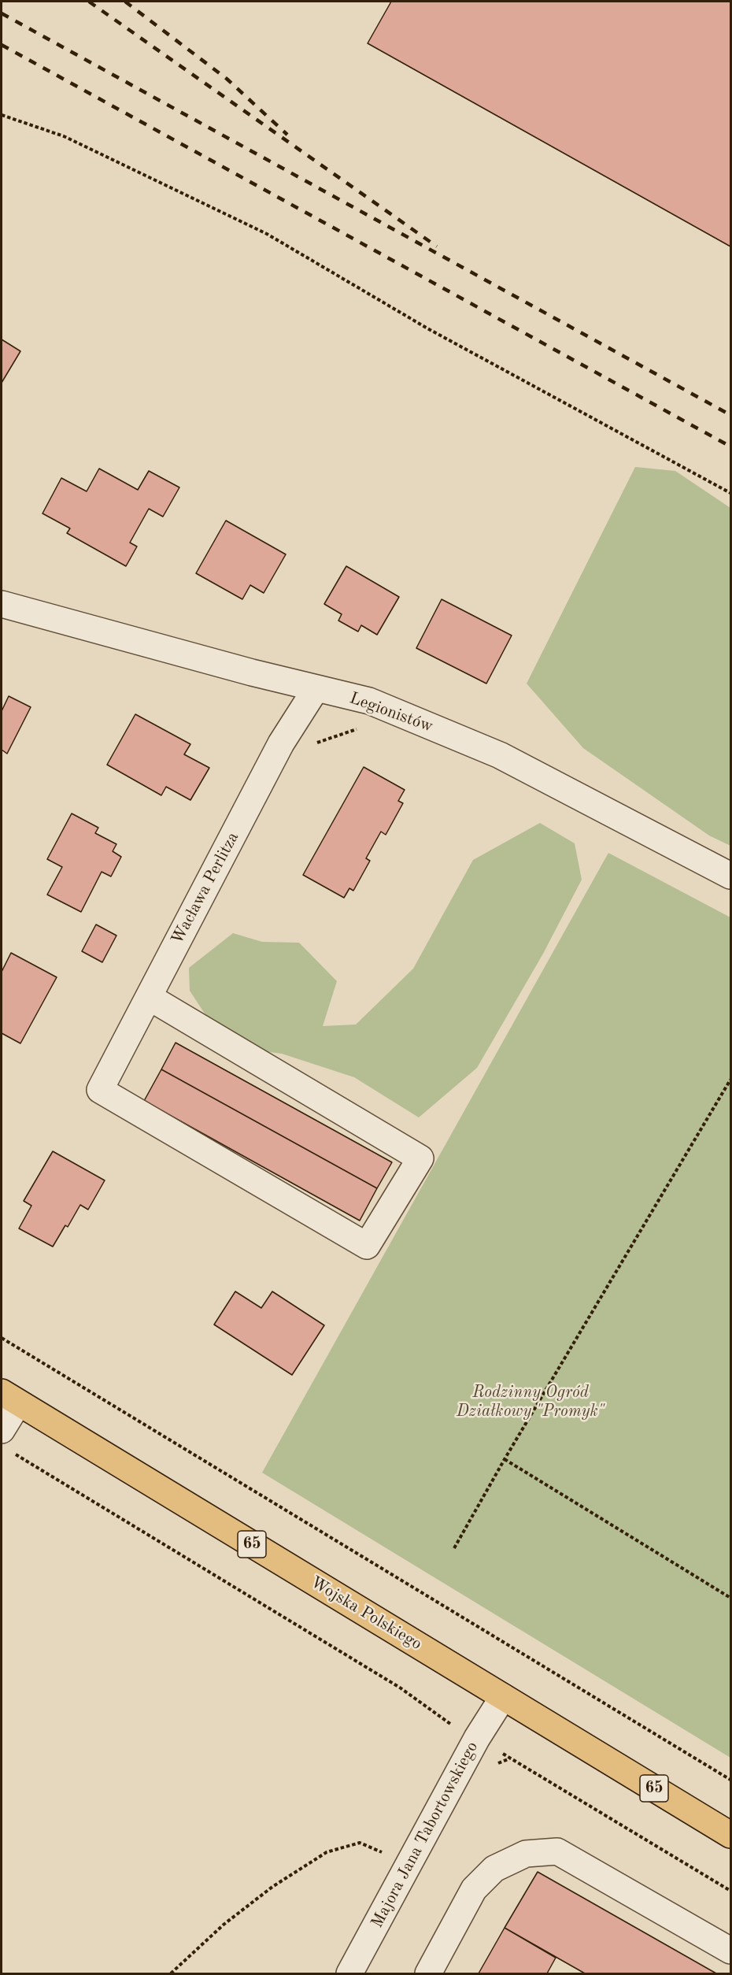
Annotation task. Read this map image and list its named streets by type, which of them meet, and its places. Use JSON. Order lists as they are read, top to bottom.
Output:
{
  "streets": {
    "main road": ["65", "Wojska Polskiego"],
    "street": ["Legionistów", "Wacława Perlitza", "Majora Jana Tabortowskiego"]
  },
  "crossings": [
    ["Legionistów", "Wacława Perlitza"],
    ["Wojska Polskiego", "Majora Jana Tabortowskiego"]
  ],
  "parks": ["Rodzinny Ogród Działkowy \"Promyk\""]
}
